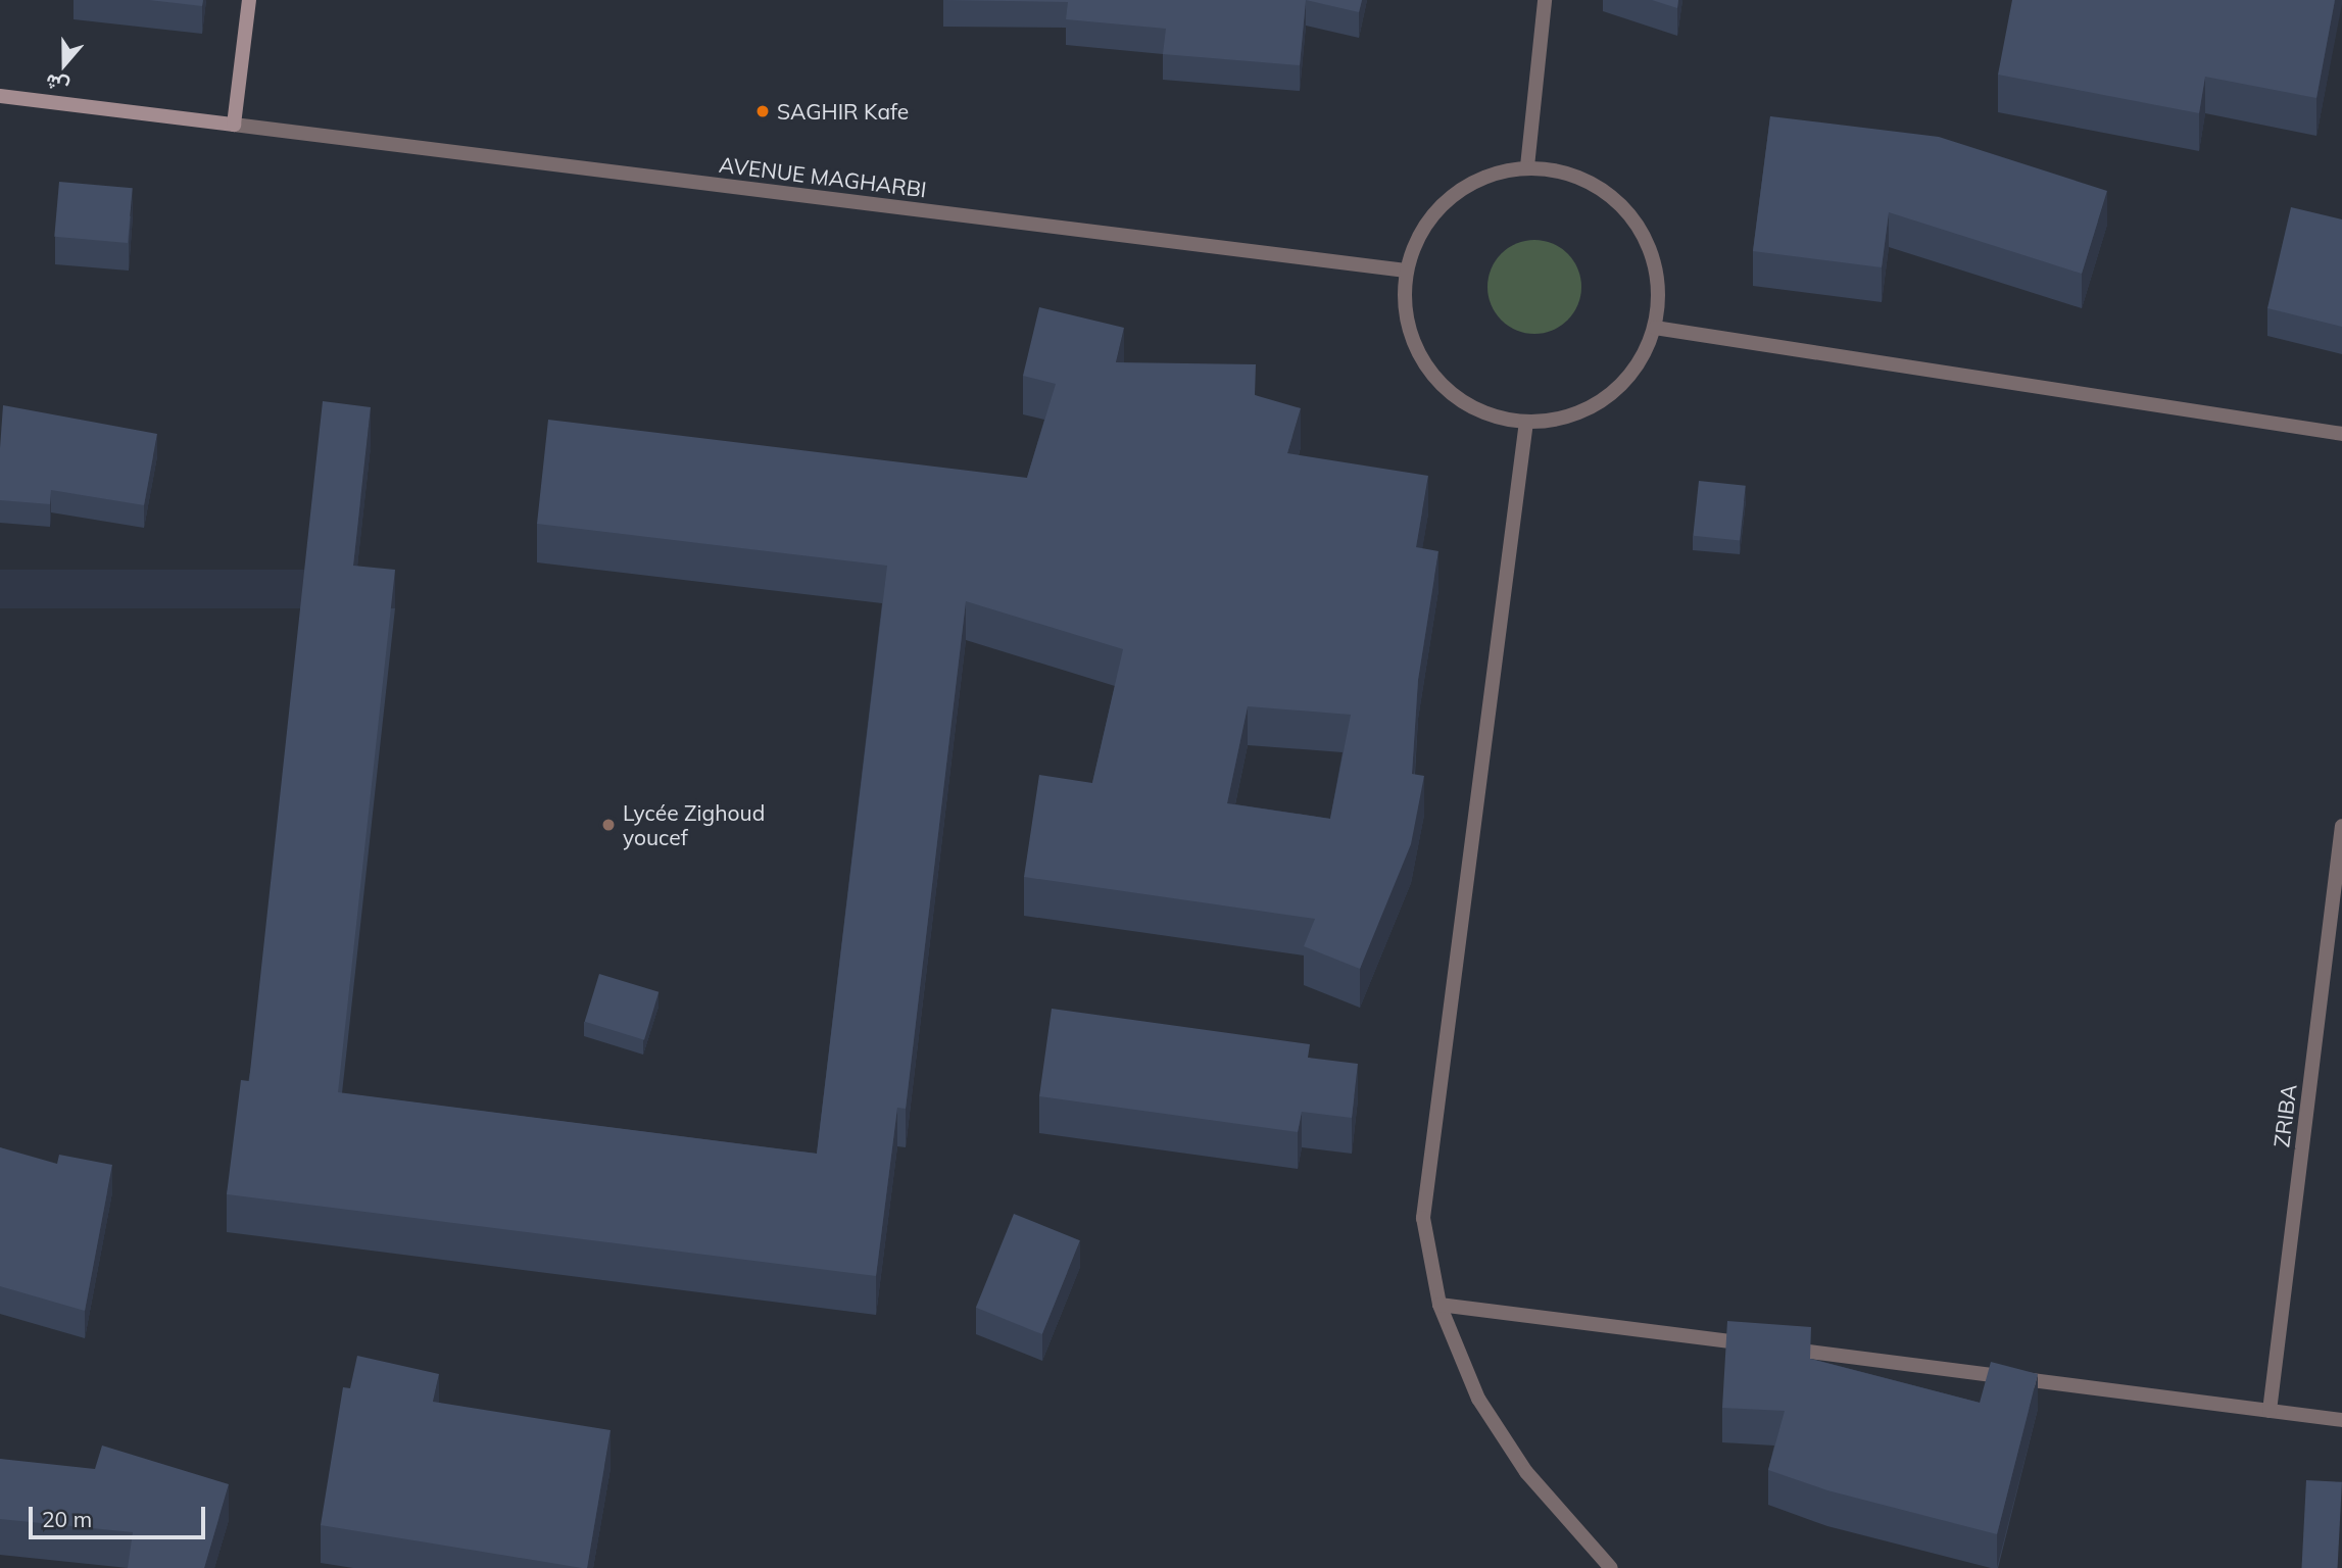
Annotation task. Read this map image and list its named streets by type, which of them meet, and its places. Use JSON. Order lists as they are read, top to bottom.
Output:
{
  "streets": {
    "street": ["AVENUE MAGHARBI", "ZRIBA"]
  },
  "places": ["SAGHIR Kafe", "Lycée Zighoud youcef"],
  "scale_bar": "20 m",
  "north": "bottom"
}
